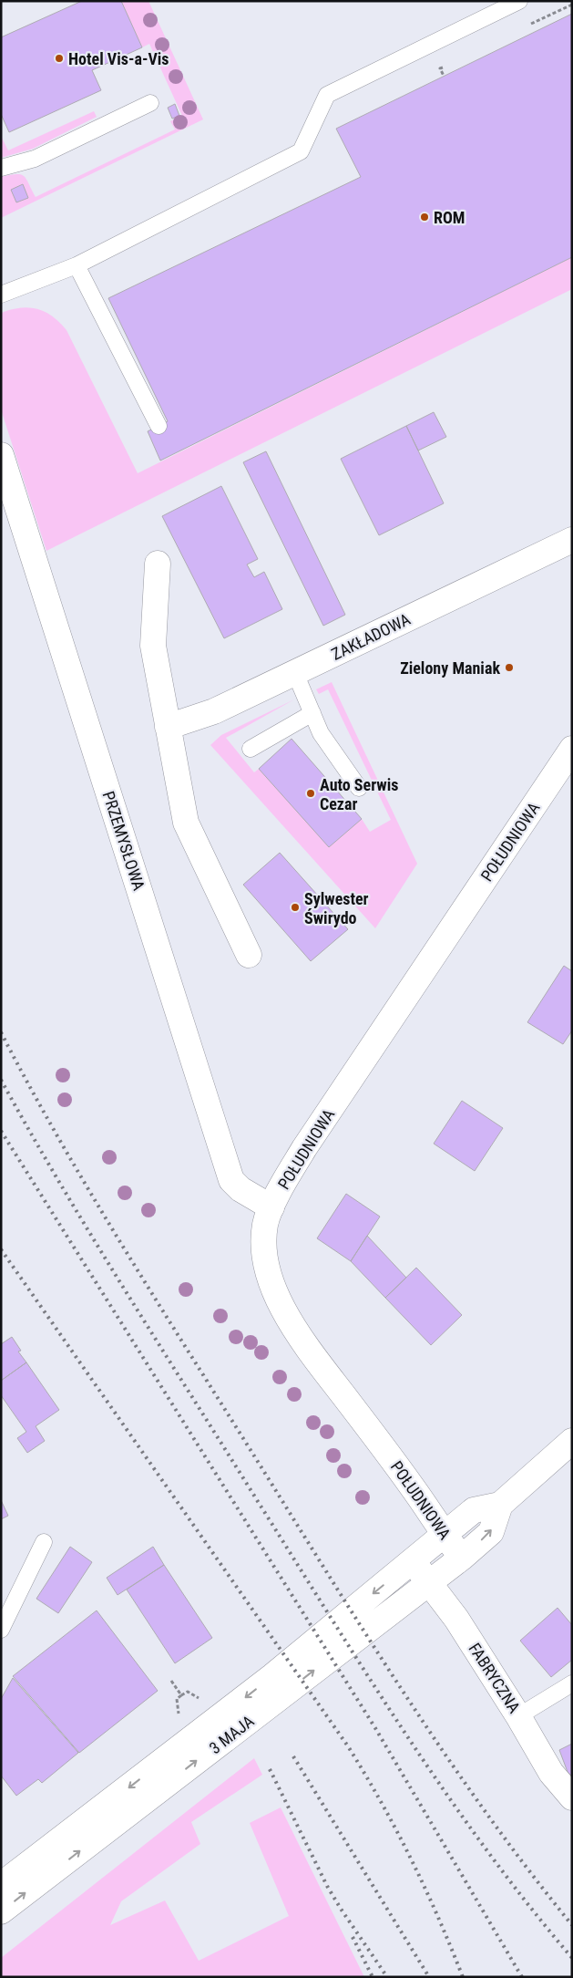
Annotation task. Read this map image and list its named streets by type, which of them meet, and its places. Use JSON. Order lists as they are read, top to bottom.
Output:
{
  "streets": {
    "street": [
      "ZAKŁADOWA",
      "PRZEMYSŁOWA",
      "POŁUDNIOWA",
      "FABRYCZNA",
      "3 MAJA"
    ]
  },
  "crossings": [
    ["PRZEMYSŁOWA", "POŁUDNIOWA"],
    ["POŁUDNIOWA", "3 MAJA"],
    ["FABRYCZNA", "3 MAJA"]
  ],
  "places": [
    "Hotel Vis-a-Vis",
    "ROM",
    "Zielony Maniak",
    "Auto Serwis Cezar",
    "Sylwester Świrydo"
  ]
}
